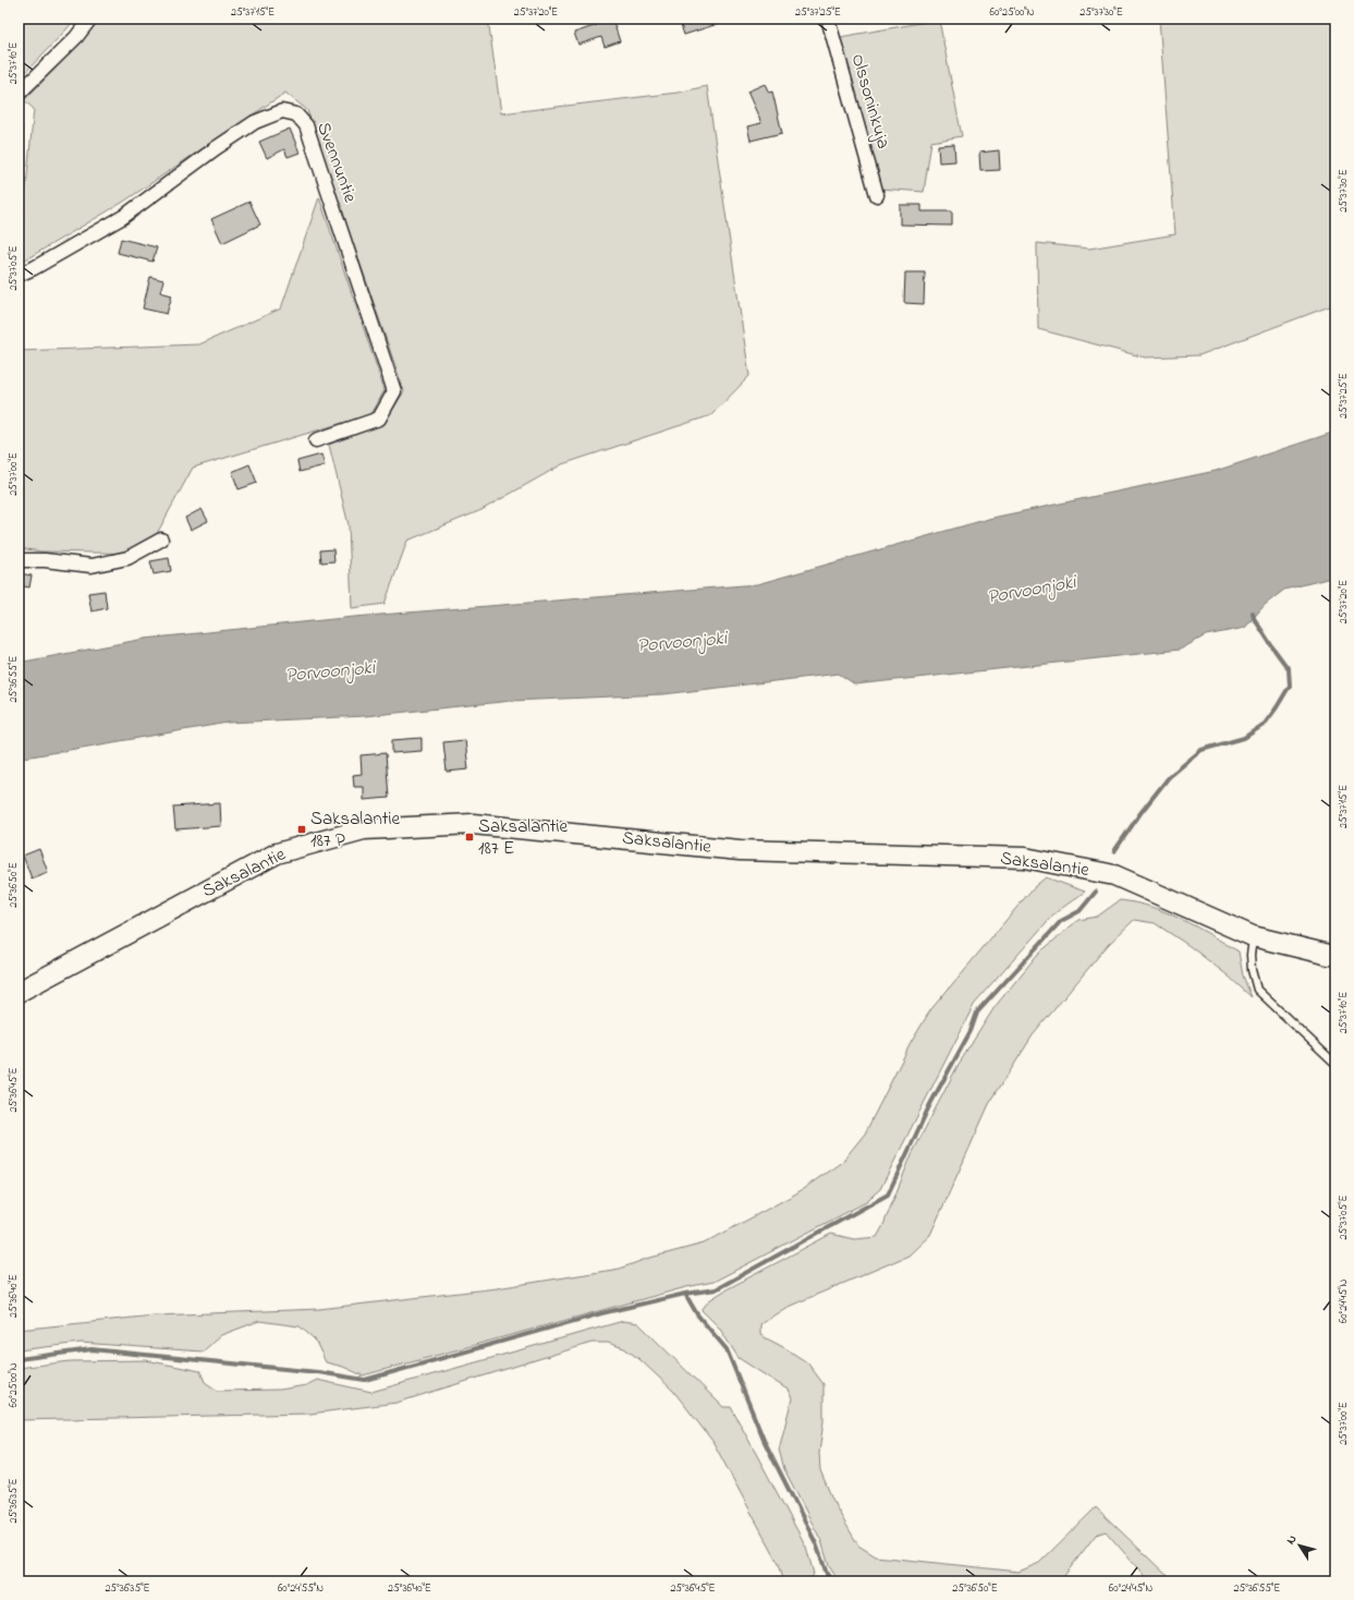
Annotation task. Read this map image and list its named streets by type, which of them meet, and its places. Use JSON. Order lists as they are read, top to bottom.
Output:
{
  "streets": {
    "street": ["Olssoninkuja", "Svennuntie", "Saksalantie"]
  },
  "water": ["Porvoonjoki"],
  "places": {
    "transit": ["Saksalantie 187 P", "Saksalantie 187 E"]
  },
  "north": "top left",
  "coordinates": [
    "25°37'15\"E",
    "25°37'20\"E",
    "25°37'25\"E",
    "60°25'00\"N",
    "25°37'30\"E",
    "25°37'10\"E",
    "25°37'05\"E",
    "25°37'00\"E",
    "25°36'55\"E",
    "25°36'50\"E",
    "25°36'45\"E",
    "25°36'40\"E",
    "60°24'45\"N",
    "25°36'35\"E",
    "60°24'55\"N"
  ]
}
